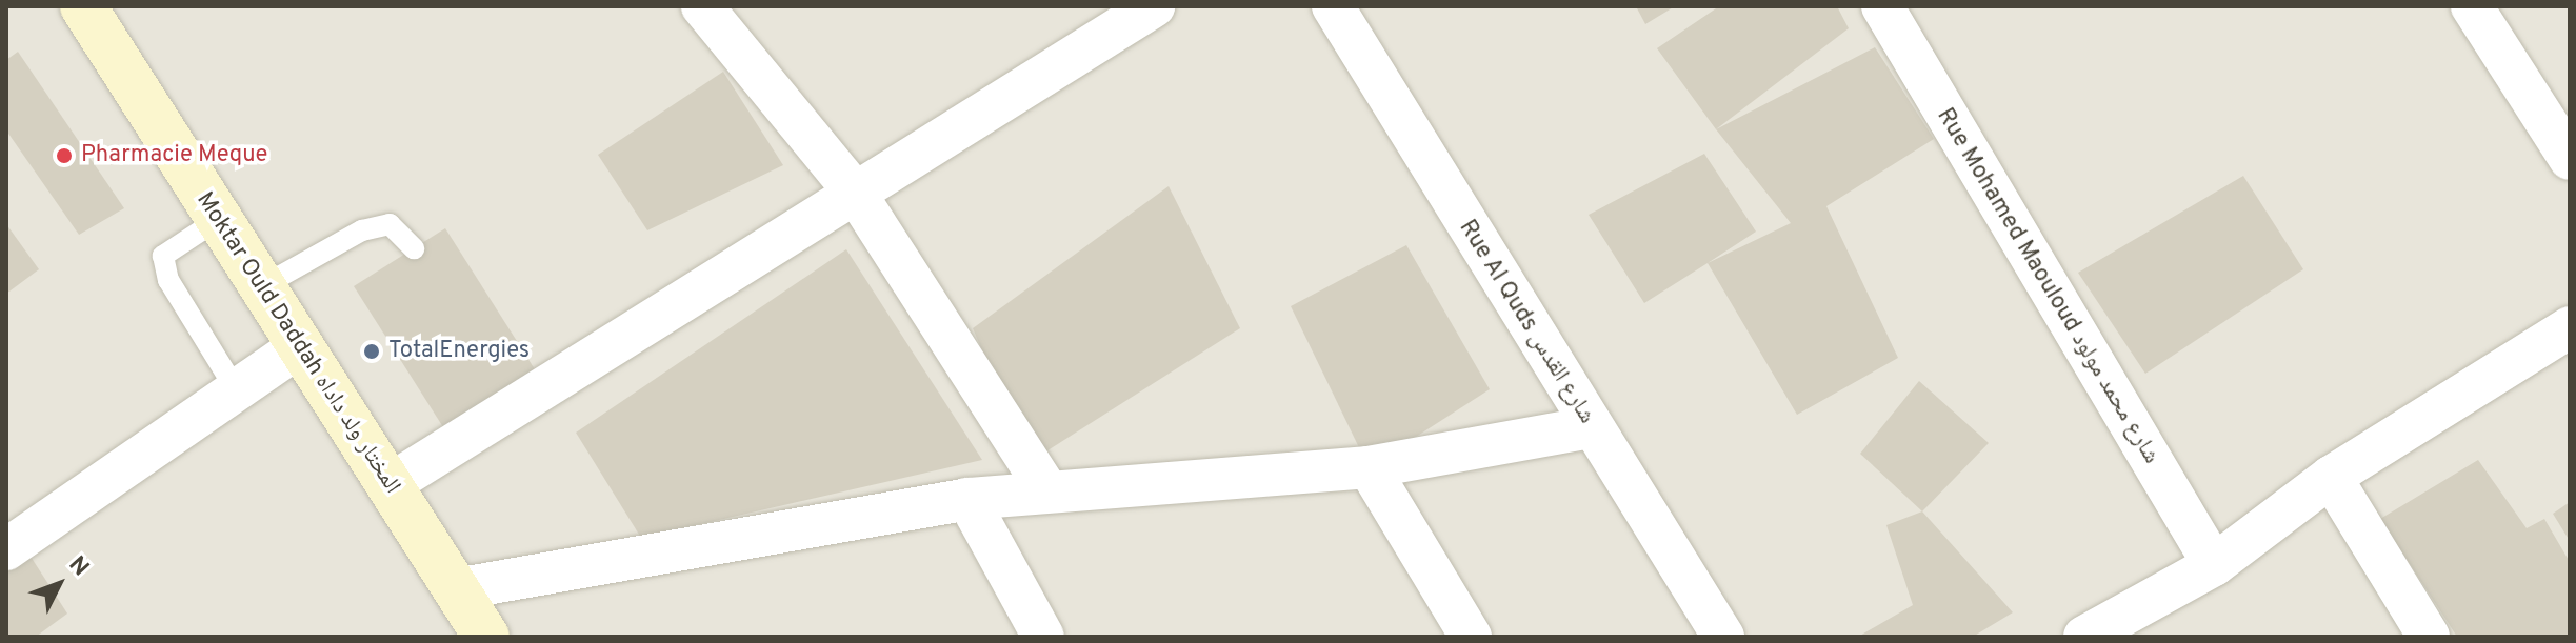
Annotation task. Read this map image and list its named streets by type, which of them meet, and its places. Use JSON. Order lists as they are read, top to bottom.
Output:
{
  "streets": {
    "main road": ["Moktar Ould Daddah المختار ولد داداه"],
    "street": ["Rue Mohamed Maouloud شارع محمد مولود", "Rue Al Quds شارع القدس"]
  },
  "places": ["Pharmacie Meque", "TotalEnergies"],
  "north": "top right"
}
